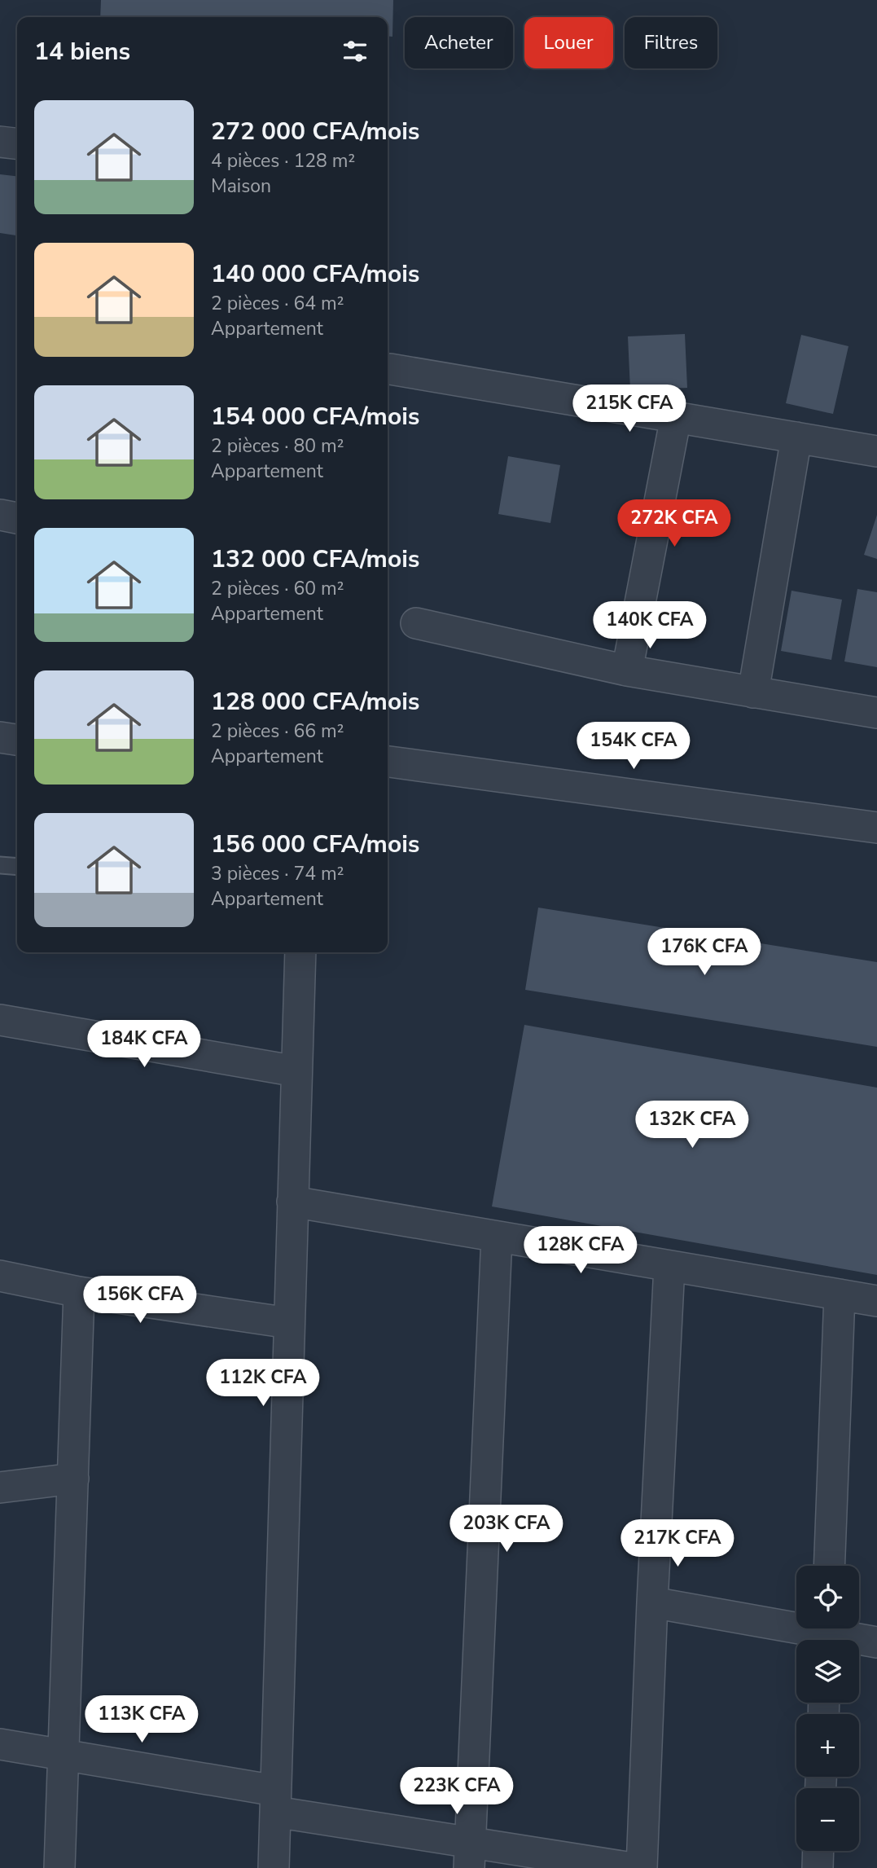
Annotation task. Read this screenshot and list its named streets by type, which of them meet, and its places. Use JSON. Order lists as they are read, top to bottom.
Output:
{
  "page": {
    "chip": ["Acheter", "Louer", "Filtres"],
    "heading": "14 biens",
    "list": [
      {
        "name": "272 000 CFA/mois",
        "note": "4 pièces · 128 m² · Maison"
      },
      {
        "name": "140 000 CFA/mois",
        "note": "2 pièces · 64 m² · Appartement"
      },
      {
        "name": "154 000 CFA/mois",
        "note": "2 pièces · 80 m² · Appartement"
      },
      {
        "name": "132 000 CFA/mois",
        "note": "2 pièces · 60 m² · Appartement"
      },
      {
        "name": "128 000 CFA/mois",
        "note": "2 pièces · 66 m² · Appartement"
      },
      {
        "name": "156 000 CFA/mois",
        "note": "3 pièces · 74 m² · Appartement"
      }
    ],
    "price": [
      "215K CFA",
      "272K CFA",
      "140K CFA",
      "154K CFA",
      "176K CFA",
      "184K CFA",
      "132K CFA",
      "128K CFA",
      "156K CFA",
      "112K CFA",
      "203K CFA",
      "217K CFA",
      "113K CFA",
      "223K CFA"
    ],
    "map_buttons": ["+", "−"]
  }
}
